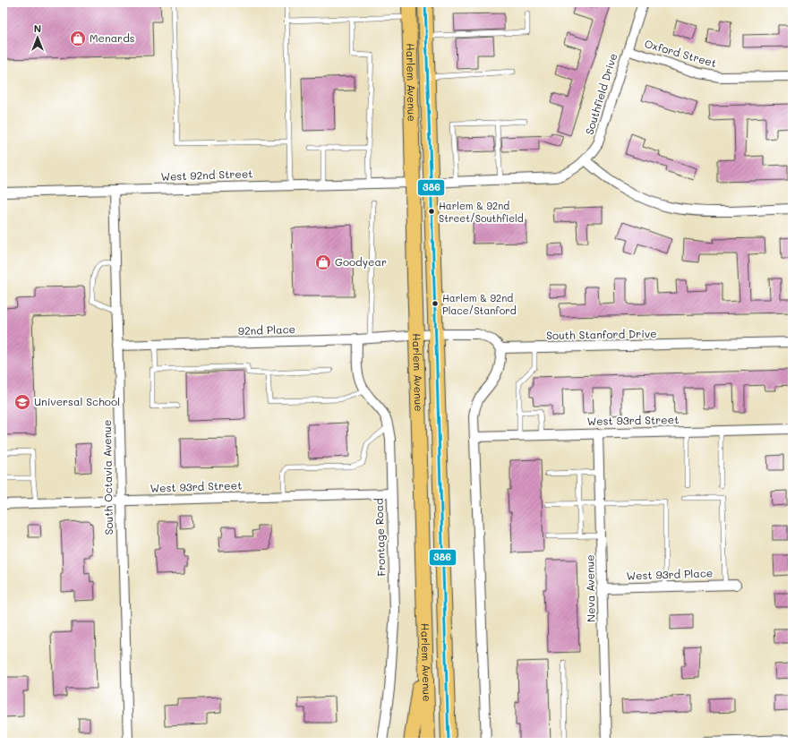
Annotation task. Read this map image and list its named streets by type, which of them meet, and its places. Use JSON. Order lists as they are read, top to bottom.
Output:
{
  "streets": {
    "main road": ["Harlem Avenue"],
    "street": [
      "Oxford Street",
      "Southfield Drive",
      "West 92nd Street",
      "92nd Place",
      "South Stanford Drive",
      "West 93rd Street",
      "South Octavia Avenue",
      "Frontage Road",
      "West 93rd Place",
      "Neva Avenue"
    ]
  },
  "crossings": [
    ["Oxford Street", "Southfield Drive"],
    ["Harlem Avenue", "Southfield Drive"],
    ["Harlem Avenue", "West 92nd Street"],
    ["Harlem Avenue", "92nd Place"],
    ["West 92nd Street", "South Octavia Avenue"],
    ["92nd Place", "South Octavia Avenue"],
    ["92nd Place", "Frontage Road"],
    ["West 93rd Street", "South Octavia Avenue"],
    ["West 93rd Street", "Frontage Road"],
    ["West 93rd Street", "Neva Avenue"],
    ["West 93rd Place", "Neva Avenue"]
  ],
  "places": {
    "shop": ["Menards", "Goodyear"],
    "other": ["Harlem & 92nd Street/Southfield", "Harlem & 92nd Place/Stanford"],
    "school or university": ["Universal School"]
  },
  "lines": ["transit line 386"],
  "north": "top"
}
